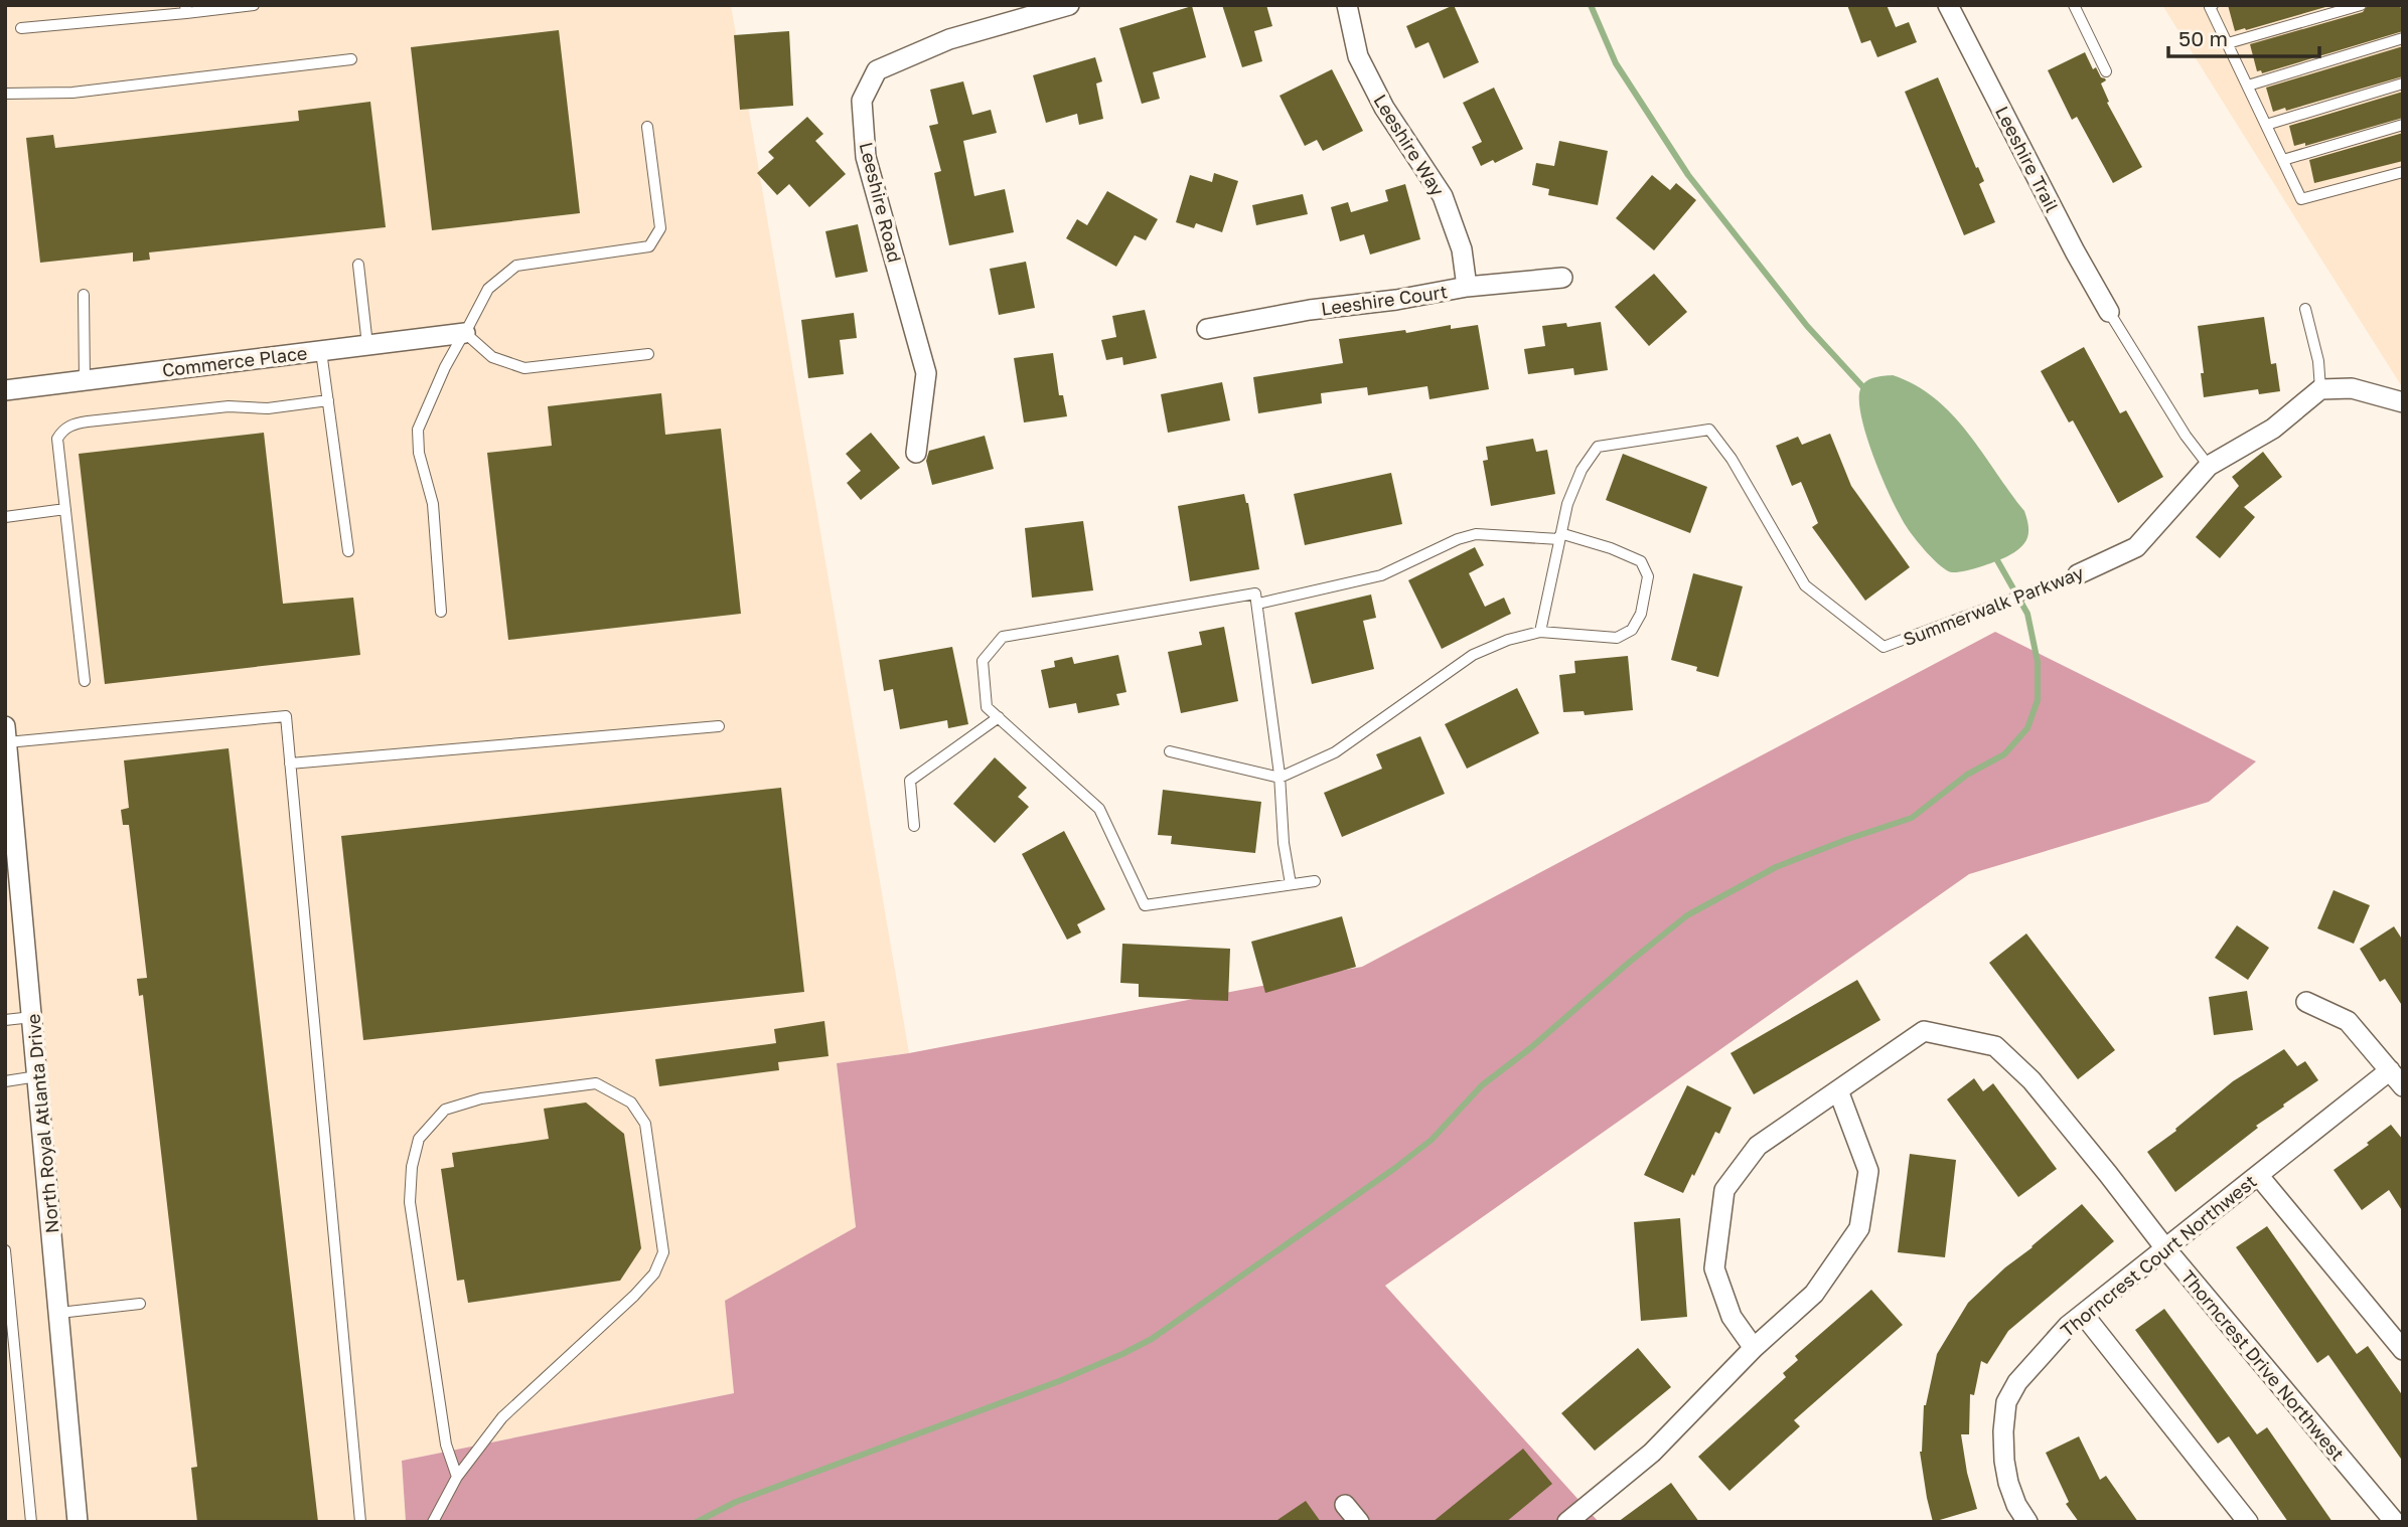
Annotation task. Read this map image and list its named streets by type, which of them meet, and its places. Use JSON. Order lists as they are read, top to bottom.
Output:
{
  "streets": {
    "street": [
      "Leeshire Way",
      "Leeshire Trail",
      "Leeshire Road",
      "Leeshire Court",
      "Commerce Place",
      "Summerwalk Parkway",
      "North Royal Atlanta Drive",
      "Thorncrest Court Northwest",
      "Thorncrest Drive Northwest"
    ]
  },
  "crossings": [
    ["Leeshire Way", "Leeshire Court"],
    ["Thorncrest Court Northwest", "Thorncrest Drive Northwest"]
  ],
  "scale_bar": "50 m"
}
